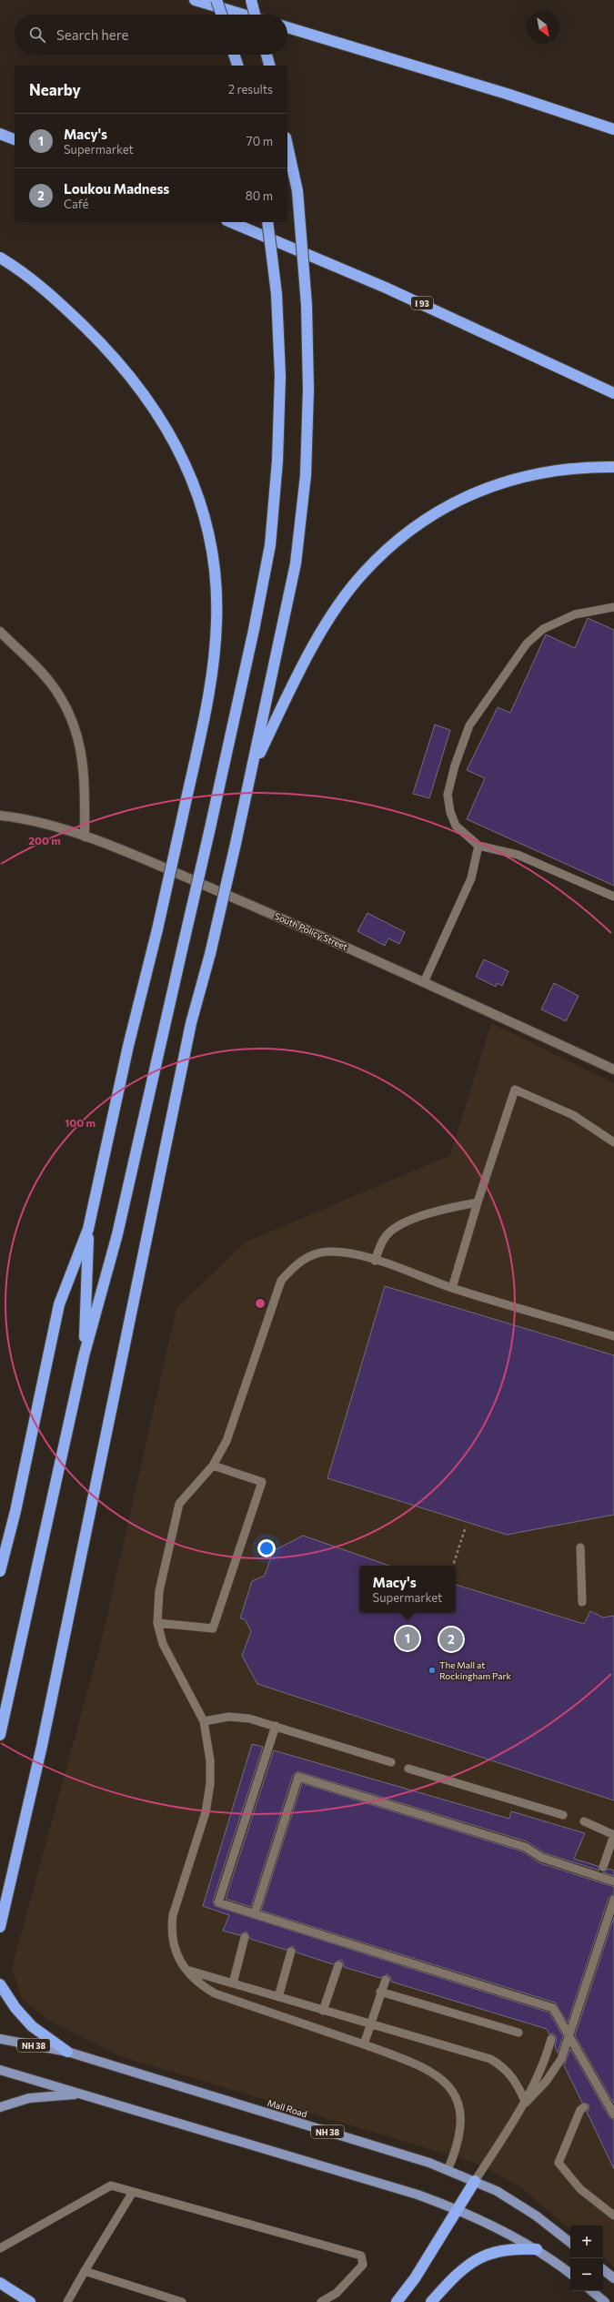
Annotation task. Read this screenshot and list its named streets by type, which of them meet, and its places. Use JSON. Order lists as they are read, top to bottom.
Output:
{
  "streets": {
    "highway": ["I 93"],
    "main road": ["NH 38", "Mall Road"],
    "street": ["South Policy Street"]
  },
  "places": ["The Mall at Rockingham Park"],
  "north": "bottom right",
  "page": {
    "search": "Search here",
    "heading": ["Nearby", "2 results"],
    "list": [
      {
        "mark": "1",
        "name": "Macy's",
        "note": "Supermarket",
        "value": "70 m"
      },
      {
        "mark": "2",
        "name": "Loukou Madness",
        "note": "Café",
        "value": "80 m"
      }
    ],
    "popup": ["Macy's", "Supermarket"],
    "pins": ["1", "2"],
    "map_buttons": ["+", "−"]
  },
  "rings": ["200 m", "100 m"]
}
